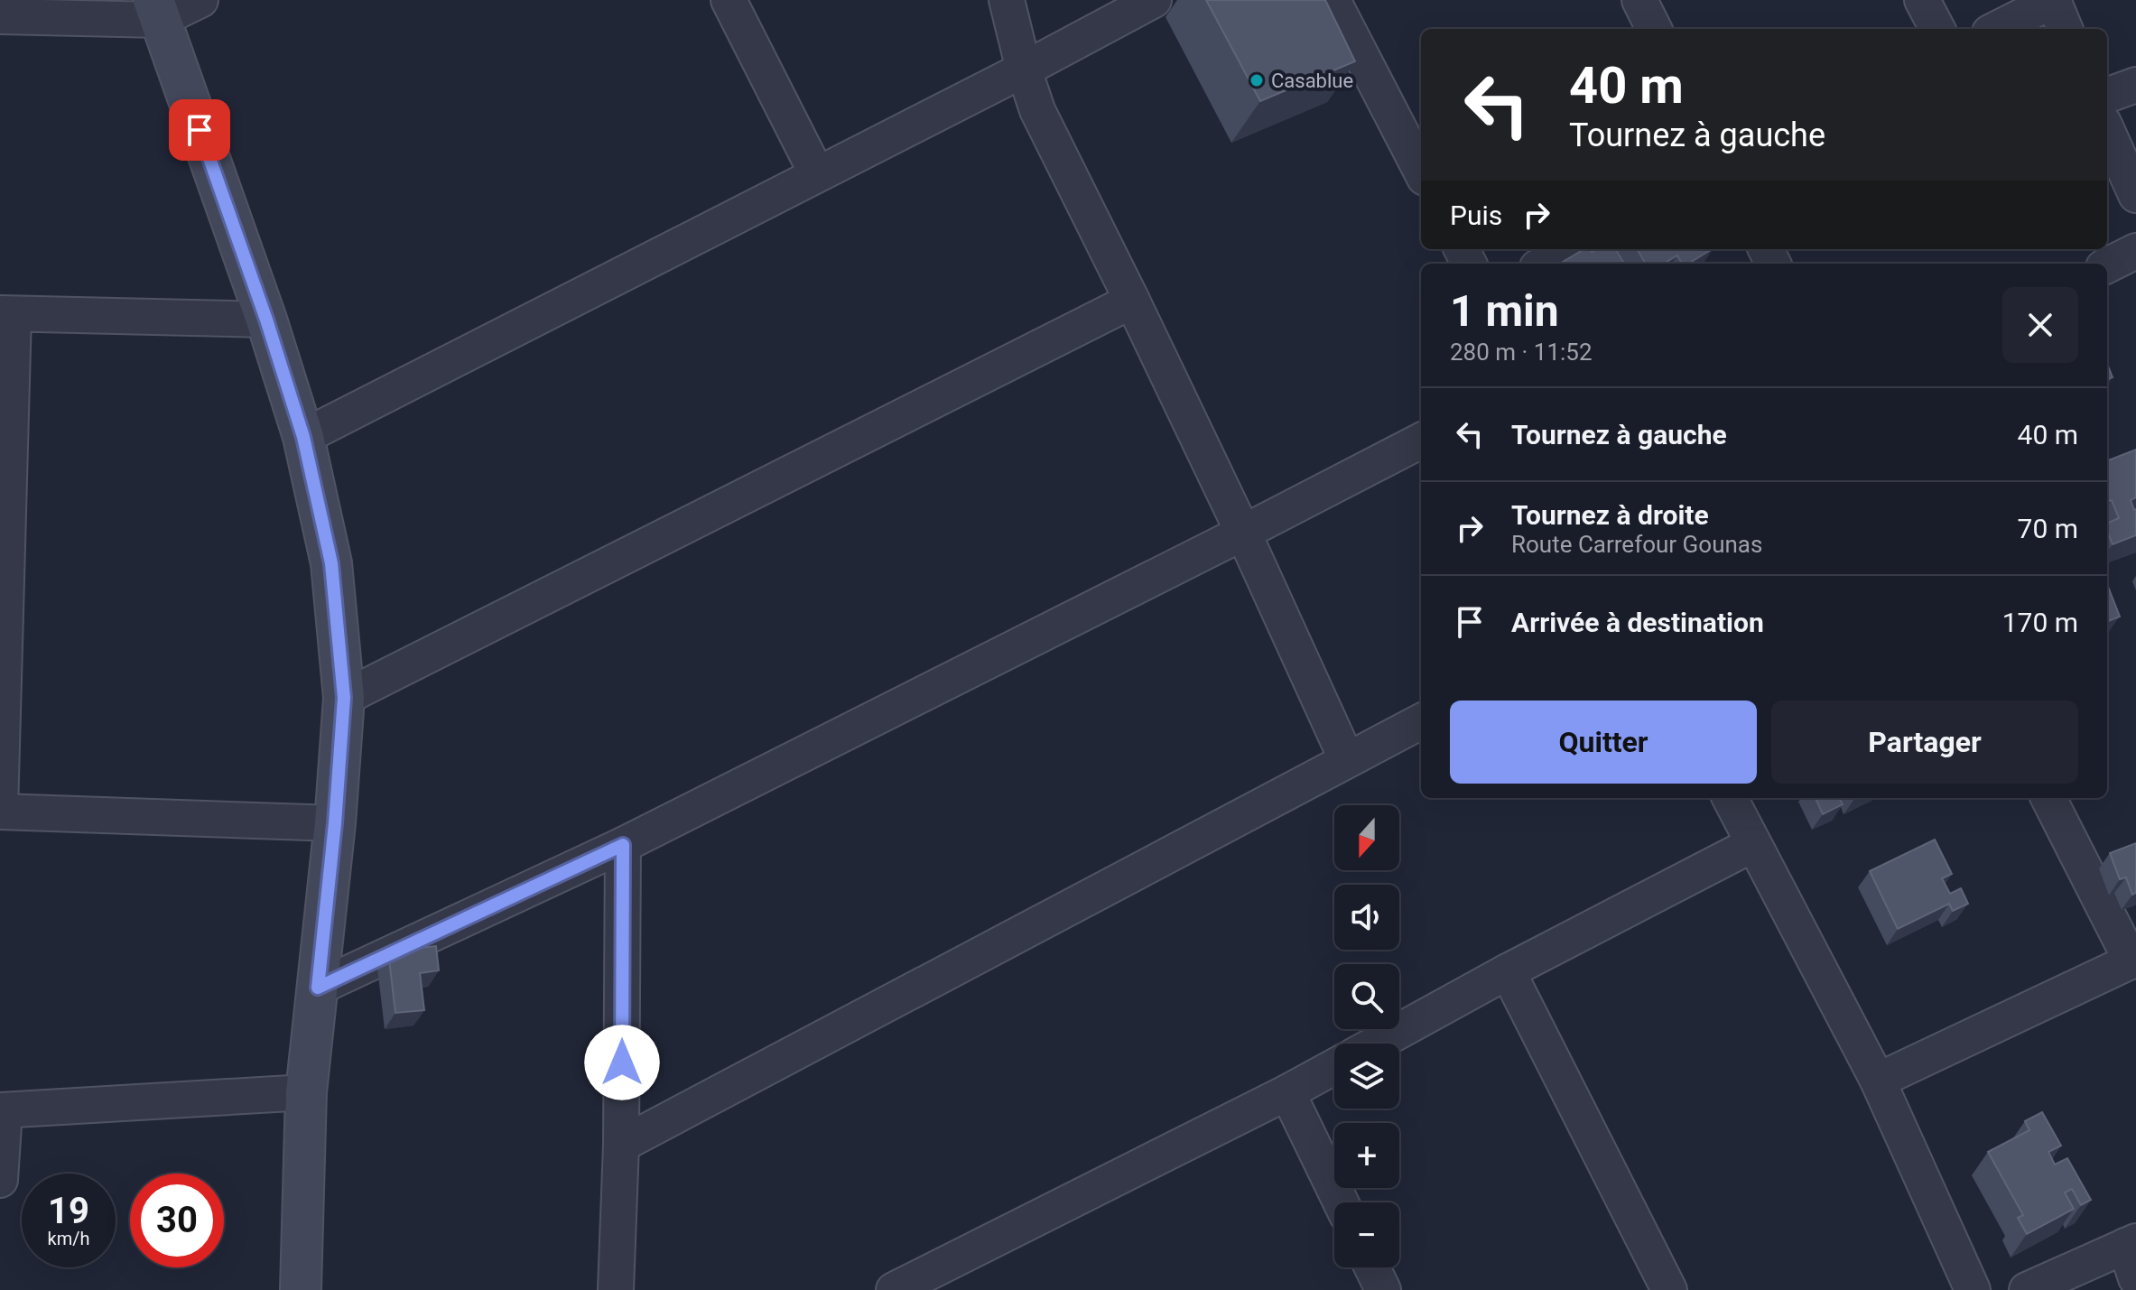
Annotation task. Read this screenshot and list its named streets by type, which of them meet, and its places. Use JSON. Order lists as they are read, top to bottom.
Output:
{
  "places": ["Casablue"],
  "north": "bottom",
  "page": {
    "turn": ["40 m", "Tournez à gauche"],
    "then": "Puis",
    "heading": ["1 min", "280 m · 11:52"],
    "list": [
      {
        "name": "Tournez à gauche",
        "value": "40 m"
      },
      {
        "name": "Tournez à droite",
        "note": "Route Carrefour Gounas",
        "value": "70 m"
      },
      {
        "name": "Arrivée à destination",
        "value": "170 m"
      }
    ],
    "buttons": ["Quitter", "Partager"],
    "map_buttons": ["+", "−"],
    "speed": "19 km/h",
    "limit": "30"
  }
}
